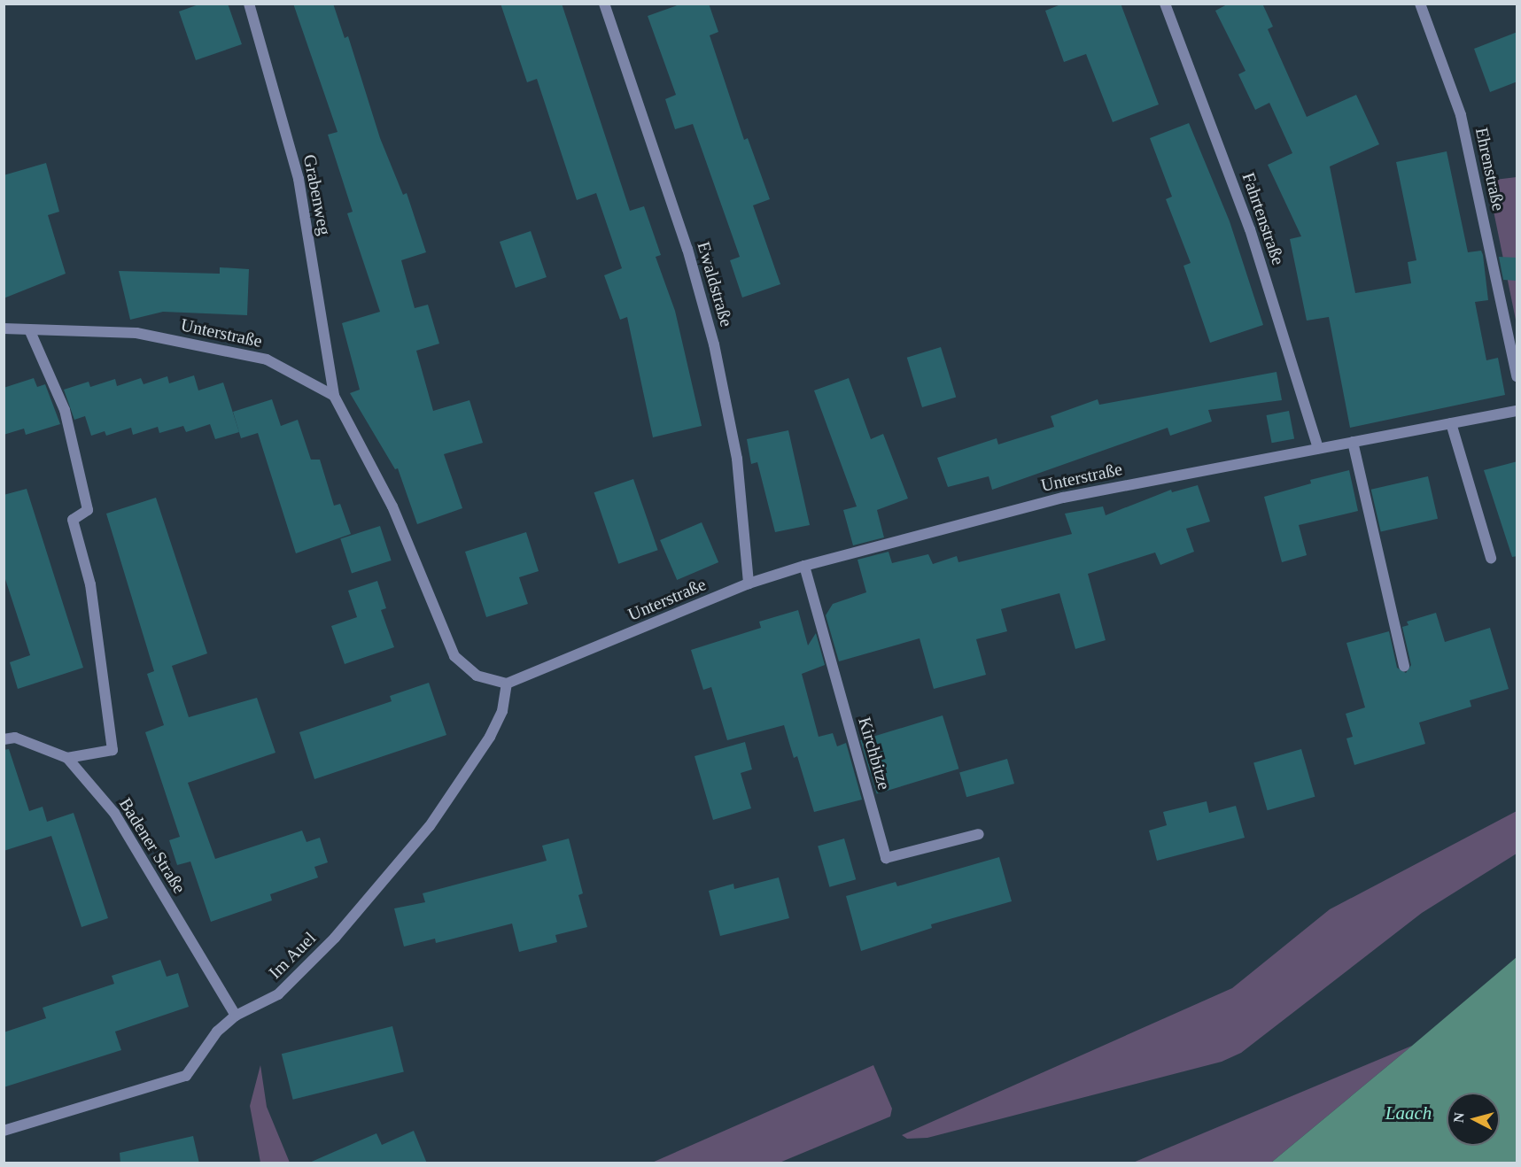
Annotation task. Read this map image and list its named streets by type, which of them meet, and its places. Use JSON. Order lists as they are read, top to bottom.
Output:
{
  "streets": {
    "street": [
      "Ehrenstraße",
      "Grabenweg",
      "Fahrtenstraße",
      "Ewaldstraße",
      "Unterstraße",
      "Kirchbitze",
      "Badener Straße",
      "Im Auel"
    ]
  },
  "crossings": [
    ["Grabenweg", "Unterstraße"],
    ["Fahrtenstraße", "Unterstraße"],
    ["Ewaldstraße", "Unterstraße"],
    ["Unterstraße", "Kirchbitze"],
    ["Unterstraße", "Im Auel"],
    ["Badener Straße", "Im Auel"]
  ],
  "water": ["Laach"],
  "north": "left"
}
